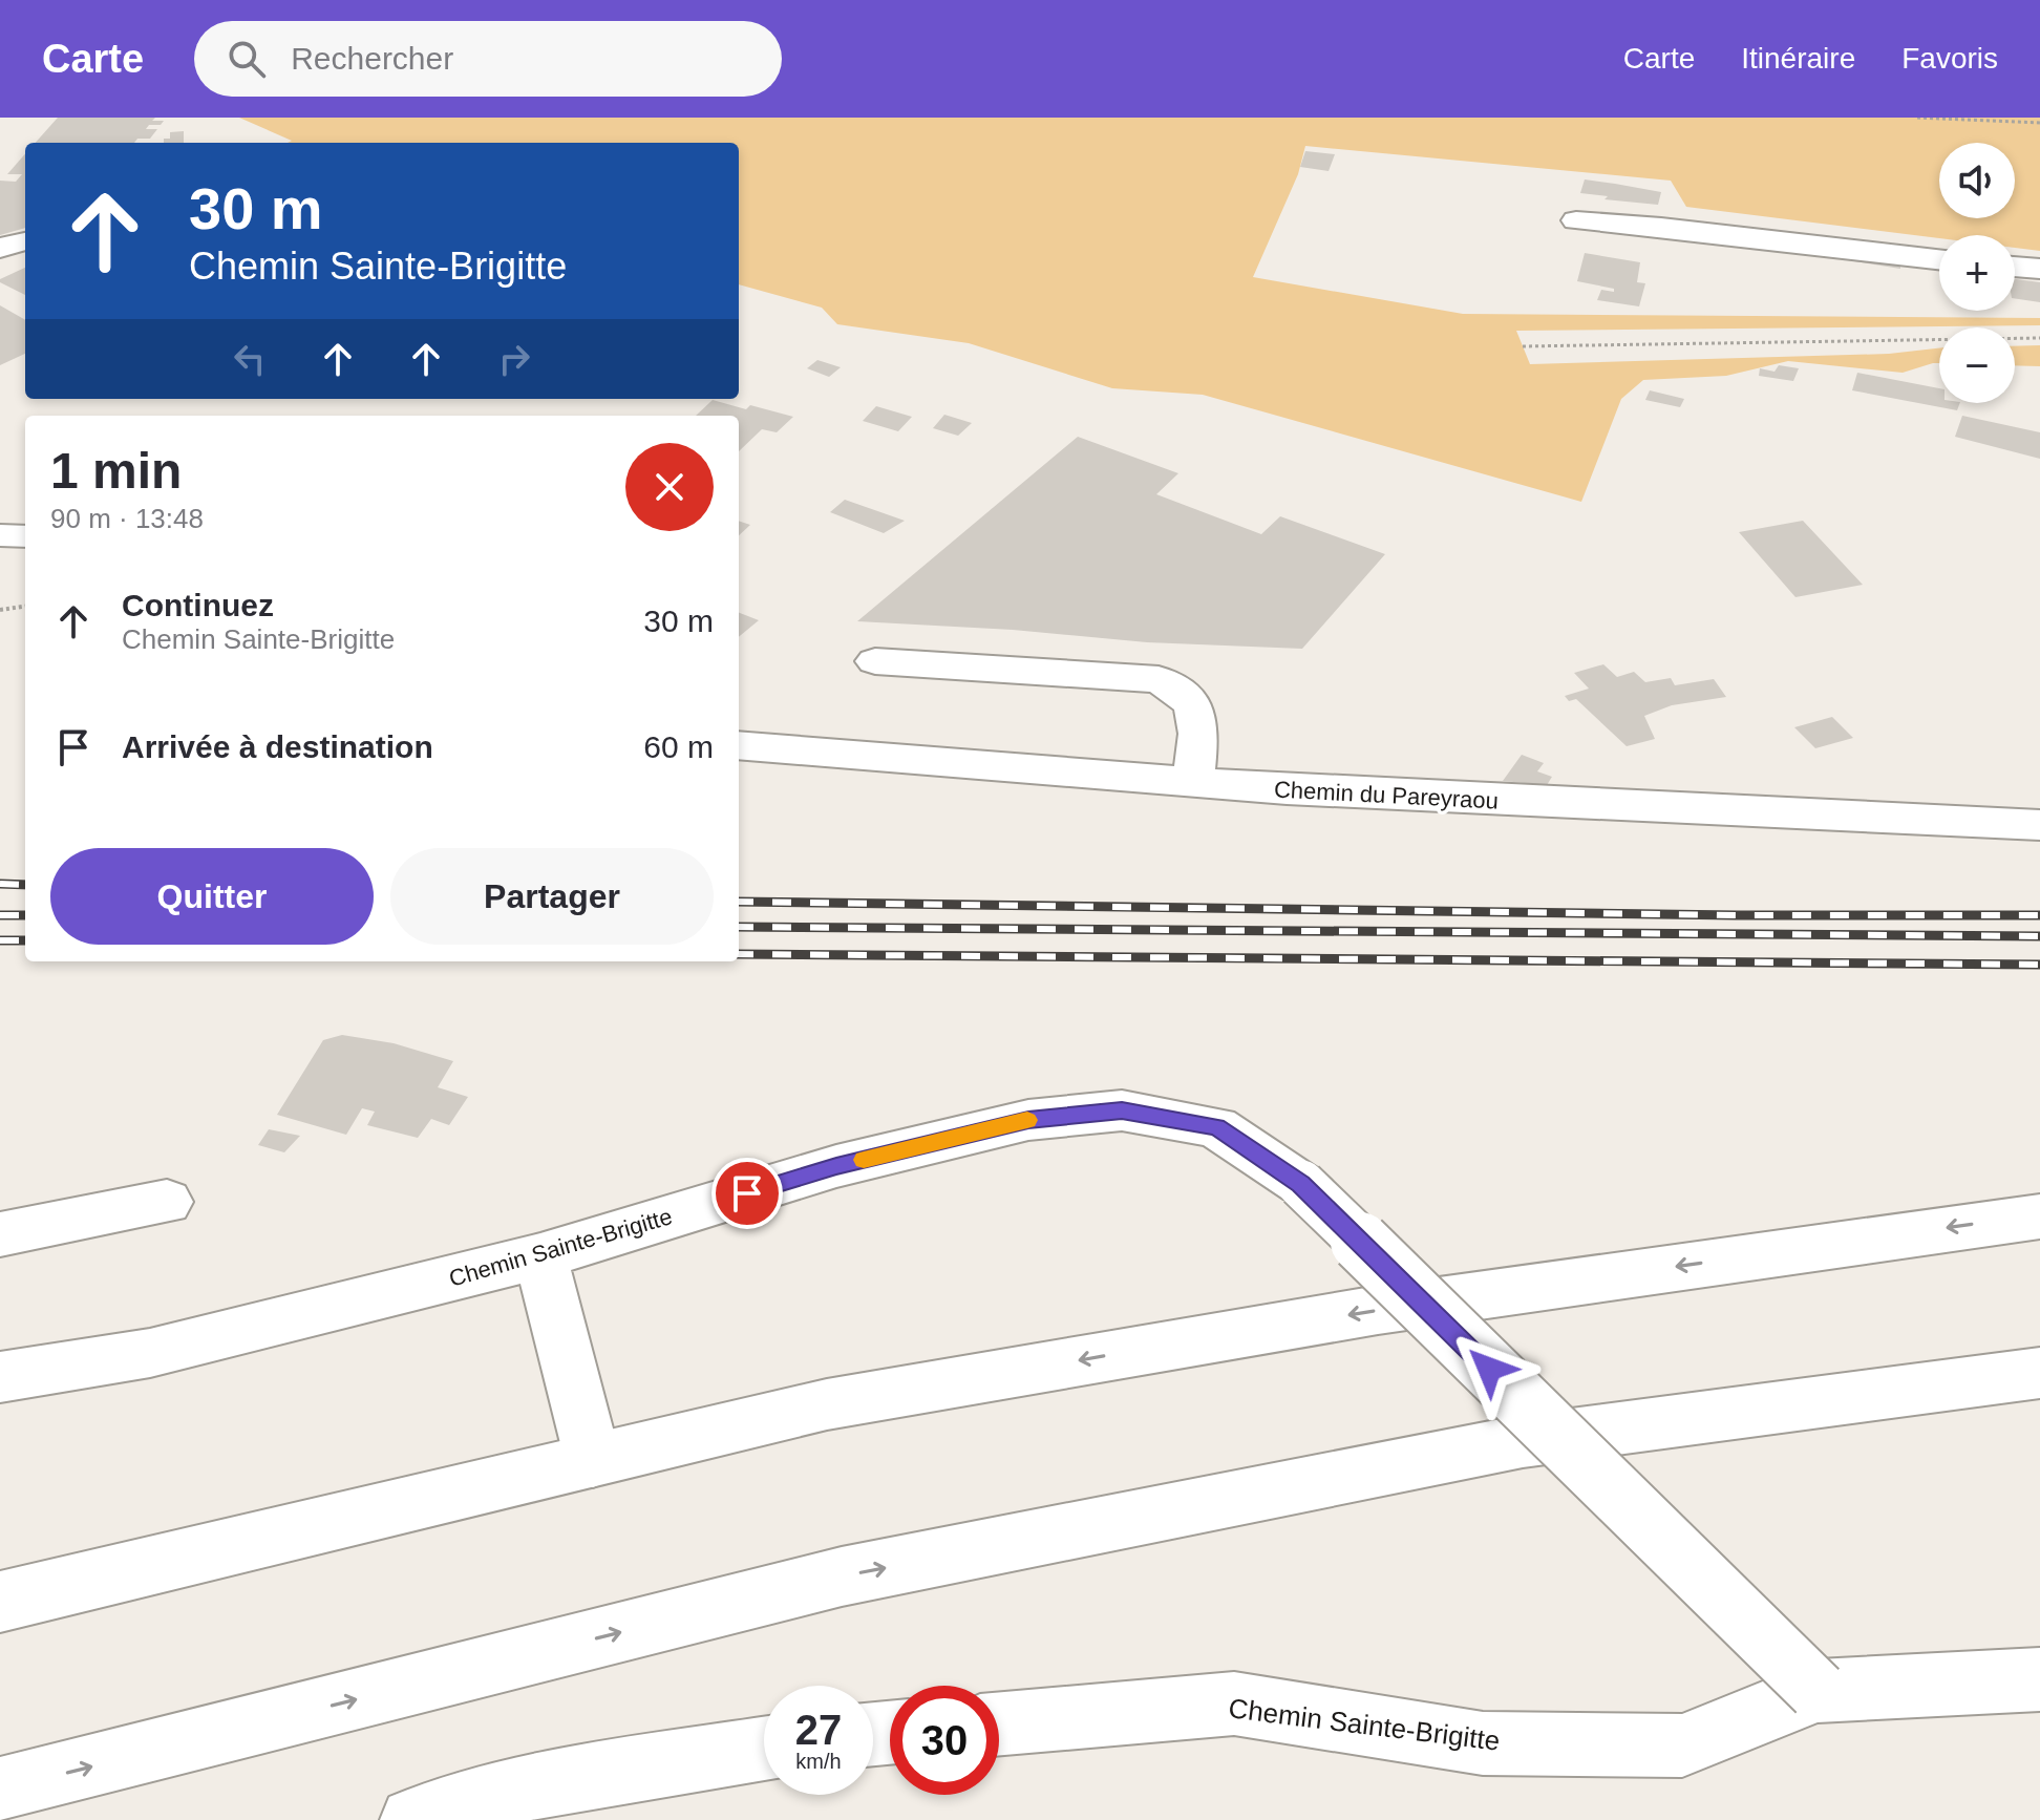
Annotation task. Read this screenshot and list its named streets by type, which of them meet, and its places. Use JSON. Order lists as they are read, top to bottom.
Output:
{
  "streets": {
    "main road": ["Chemin du Pareyraou", "Chemin Sainte-Brigitte"]
  },
  "page": {
    "header": "Carte",
    "search": "Rechercher",
    "nav": ["Carte", "Itinéraire", "Favoris"],
    "map_buttons": ["+", "−"],
    "turn": ["30 m", "Chemin Sainte-Brigitte"],
    "heading": ["1 min", "90 m · 13:48"],
    "list": [
      {
        "name": "Continuez",
        "note": "Chemin Sainte-Brigitte",
        "value": "30 m"
      },
      {
        "name": "Arrivée à destination",
        "value": "60 m"
      }
    ],
    "buttons": ["Quitter", "Partager"],
    "speed": "27 km/h",
    "limit": "30"
  }
}
